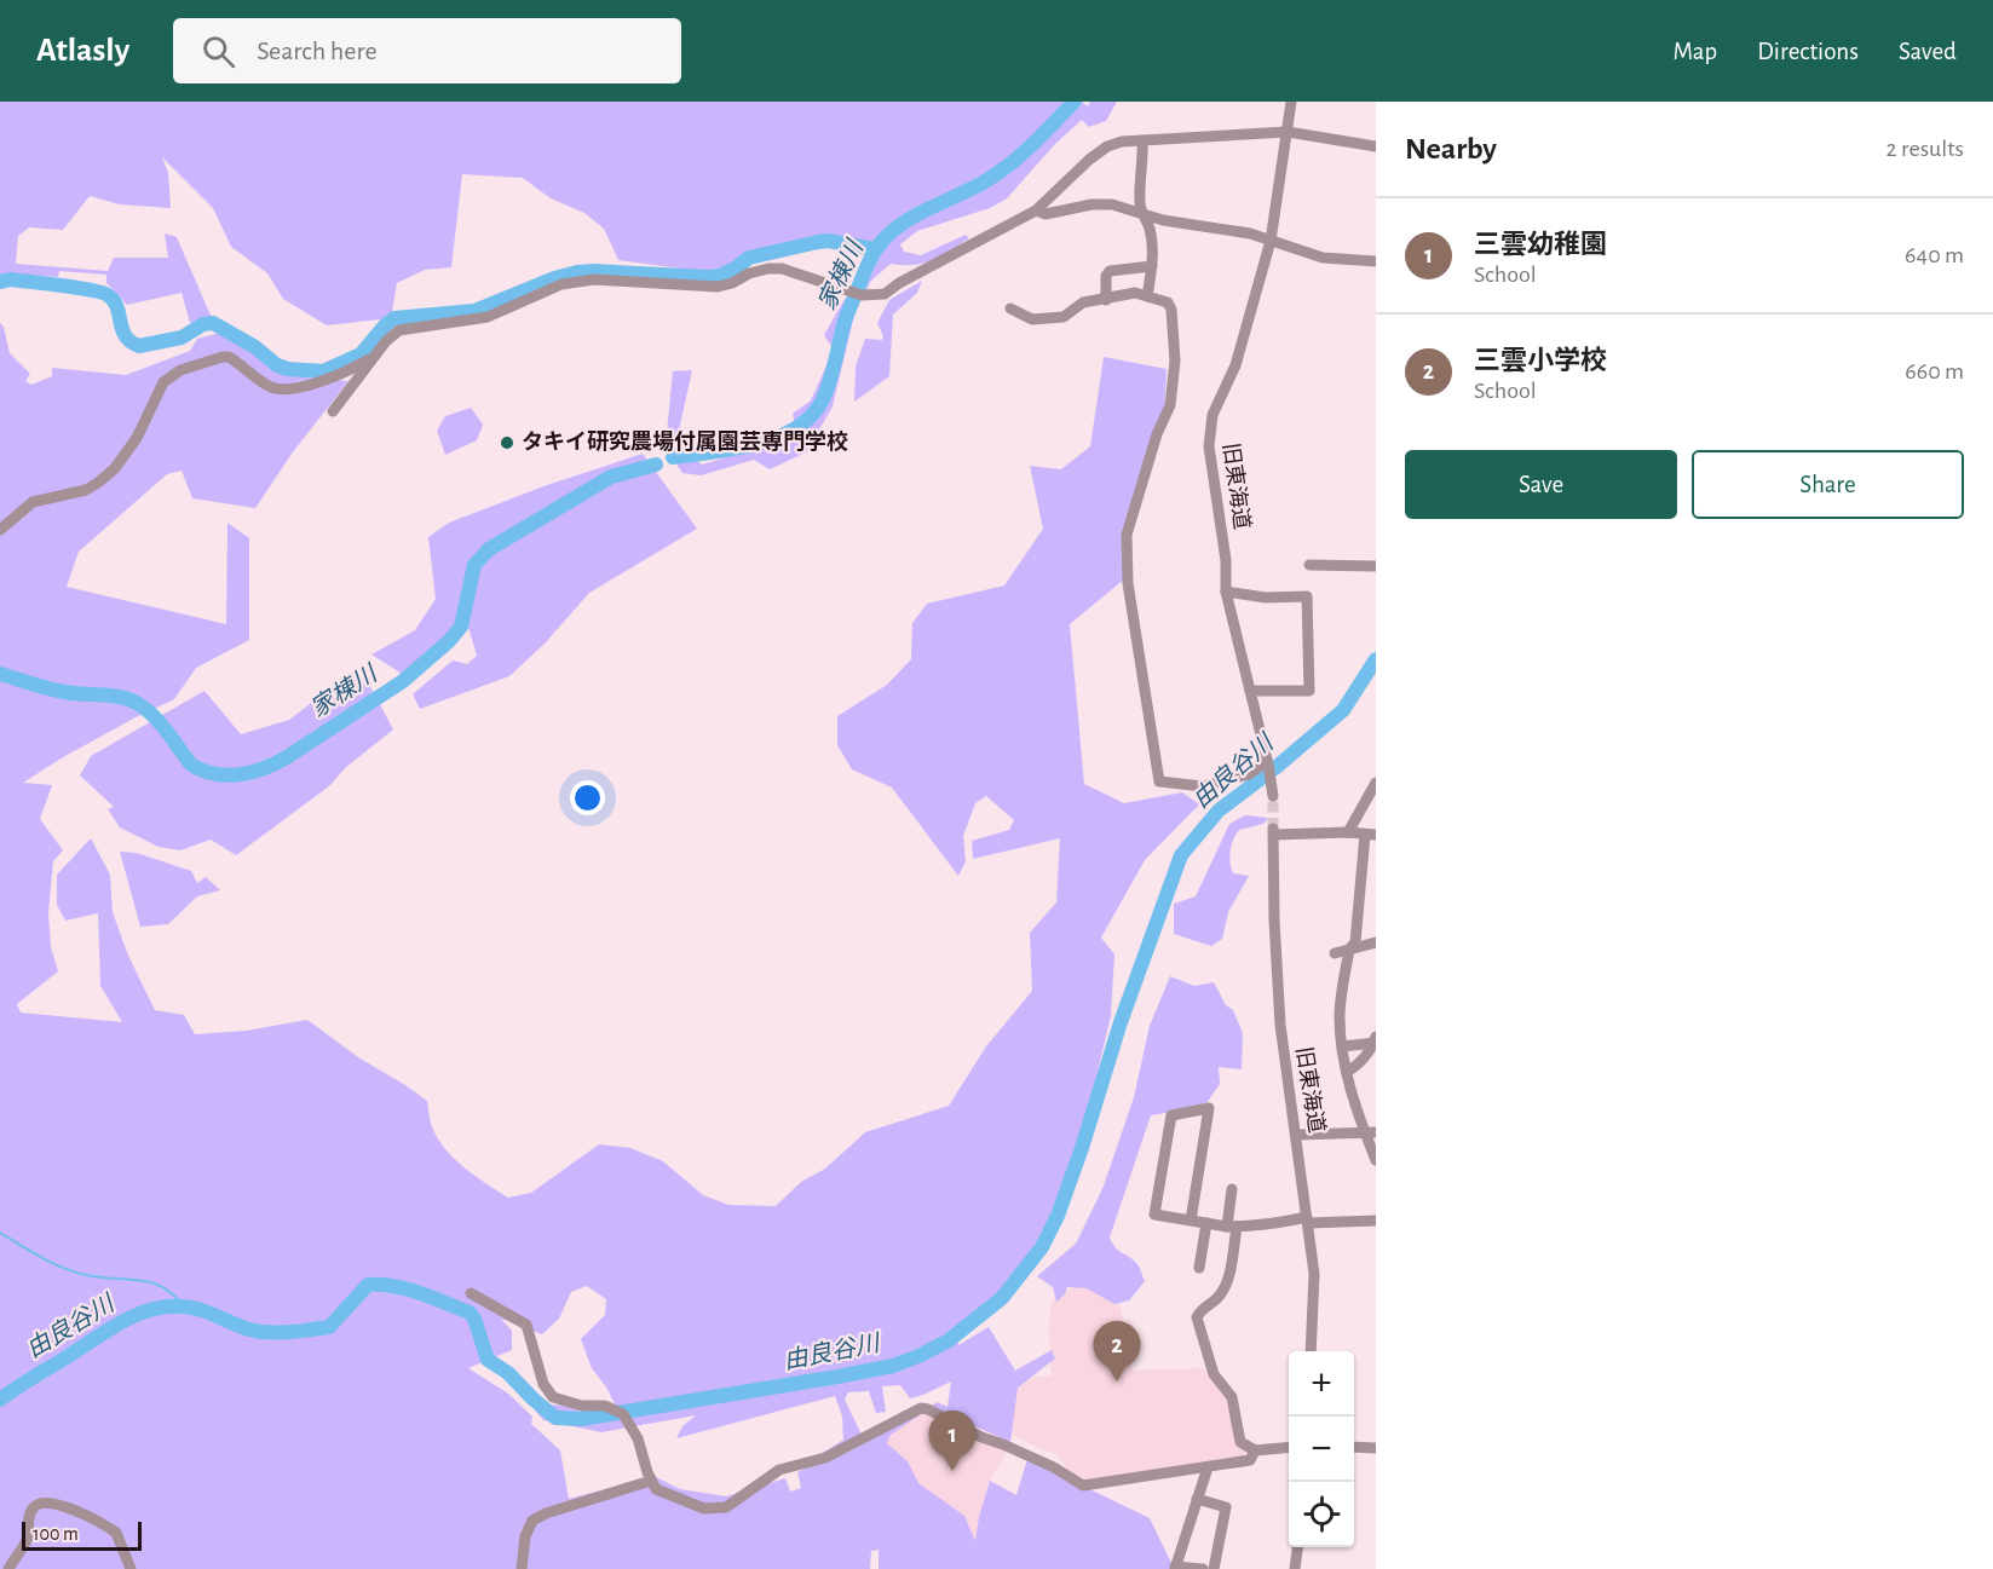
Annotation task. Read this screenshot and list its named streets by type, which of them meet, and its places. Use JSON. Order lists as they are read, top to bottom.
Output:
{
  "streets": {
    "street": ["旧東海道"]
  },
  "water": ["家棟川", "由良谷川"],
  "places": ["タキイ研究農場付属園芸専門学校"],
  "scale_bar": "100 m",
  "page": {
    "header": "Atlasly",
    "search": "Search here",
    "nav": ["Map", "Directions", "Saved"],
    "heading": ["Nearby", "2 results"],
    "list": [
      {
        "mark": "1",
        "name": "三雲幼稚園",
        "note": "School",
        "value": "640 m"
      },
      {
        "mark": "2",
        "name": "三雲小学校",
        "note": "School",
        "value": "660 m"
      }
    ],
    "buttons": ["Save", "Share"],
    "pins": ["2", "1"],
    "map_buttons": ["+", "−"],
    "scale": "100 m"
  }
}
